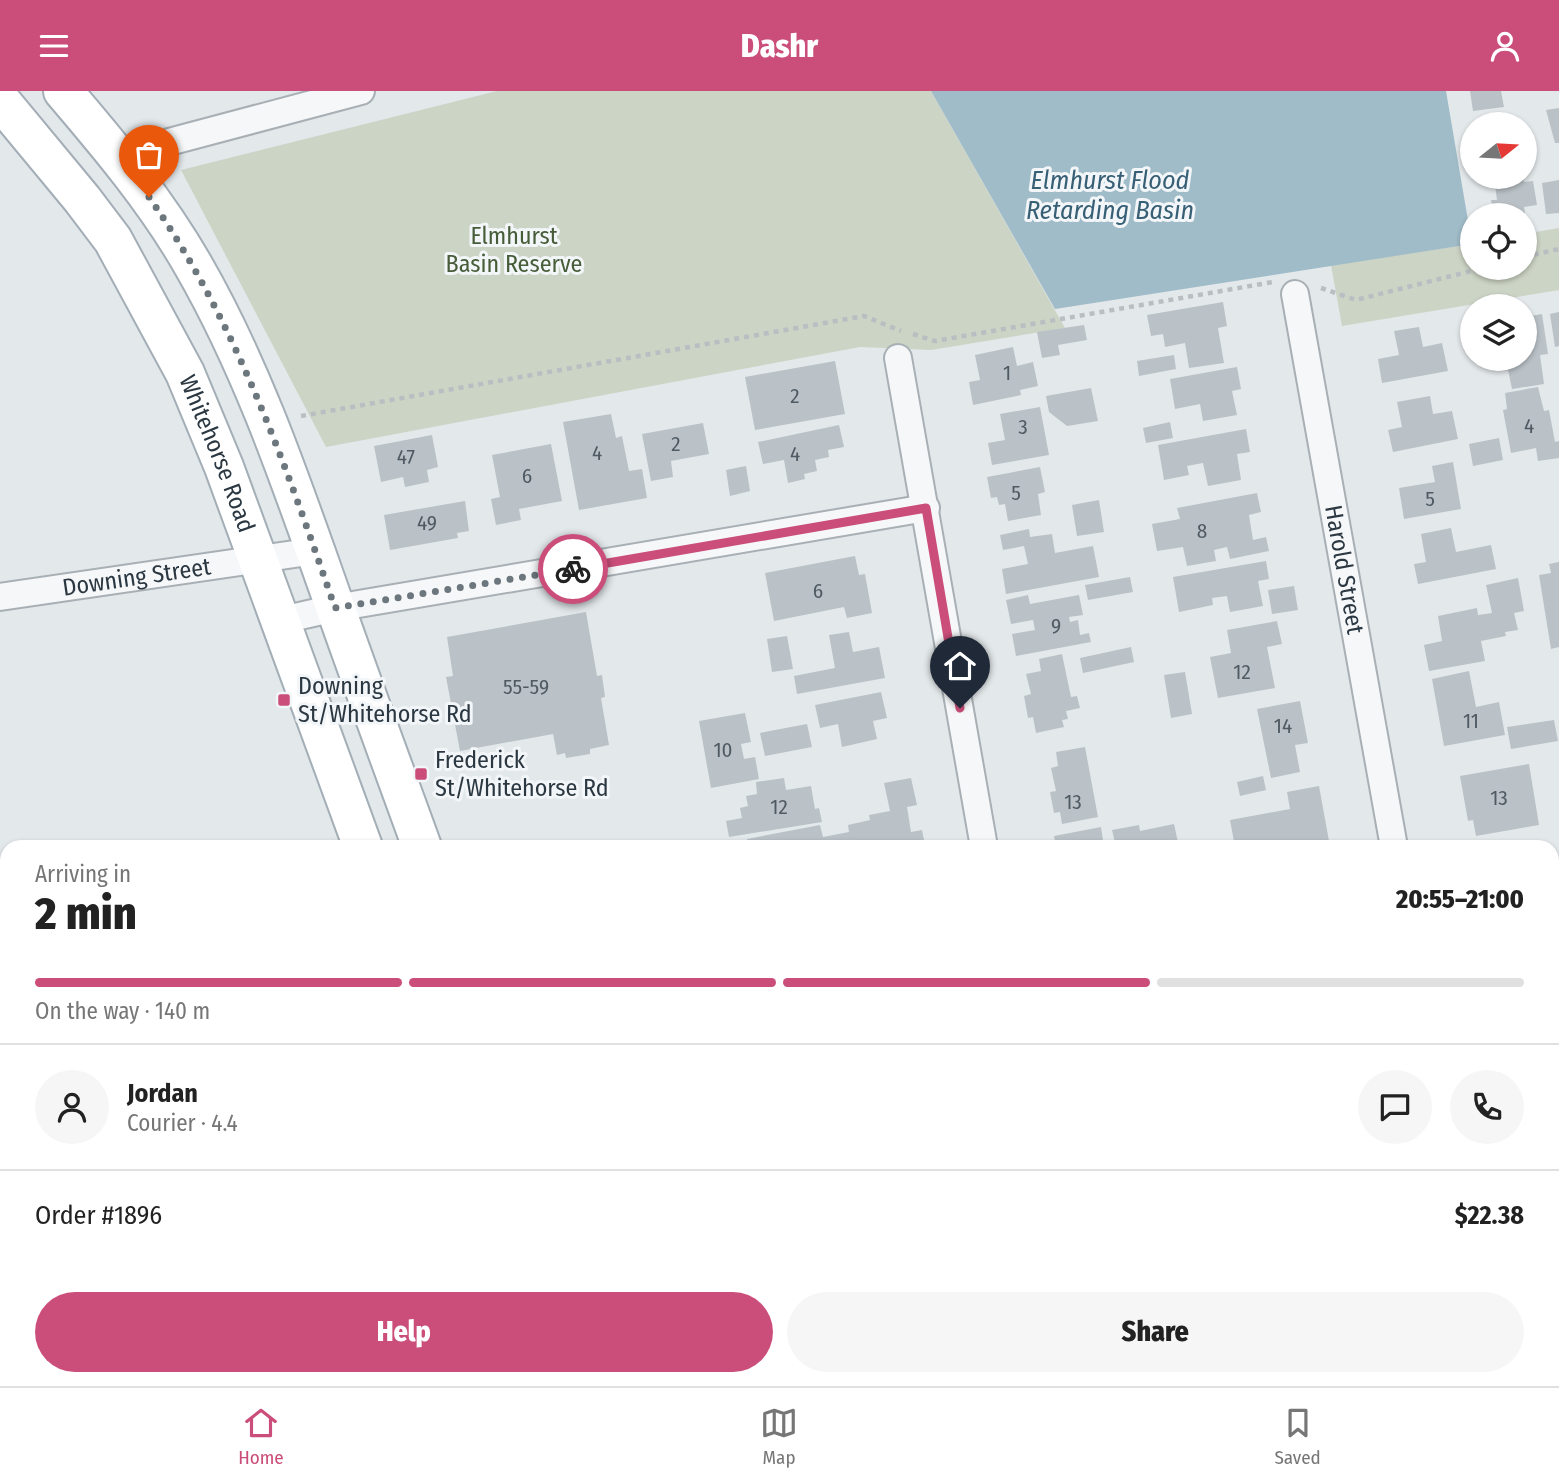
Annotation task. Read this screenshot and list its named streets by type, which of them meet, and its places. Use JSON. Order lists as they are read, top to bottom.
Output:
{
  "streets": {
    "main road": ["Whitehorse Road"],
    "street": ["Harold Street", "Downing Street"]
  },
  "crossings": [
    ["Whitehorse Road", "Downing Street"]
  ],
  "water": ["Elmhurst Flood Retarding Basin"],
  "parks": ["Elmhurst Basin Reserve"],
  "places": {
    "transit": ["Downing St/Whitehorse Rd", "Frederick St/Whitehorse Rd"]
  },
  "house_numbers": [
    "1",
    "2",
    "4",
    "3",
    "2",
    "4",
    "4",
    "47",
    "6",
    "5",
    "5",
    "49",
    "8",
    "6",
    "9",
    "12",
    "55-59",
    "11",
    "14",
    "10",
    "13",
    "13",
    "12"
  ],
  "north": "right",
  "page": {
    "header": "Dashr",
    "heading": ["2 min", "Arriving in", "20:55–21:00"],
    "panel": [
      "Jordan",
      "Courier · 4.4",
      "Order #1896",
      "$22.38"
    ],
    "bar": "On the way · 140 m",
    "buttons": ["Help", "Share"],
    "tabs": ["Home", "Map", "Saved"]
  }
}
